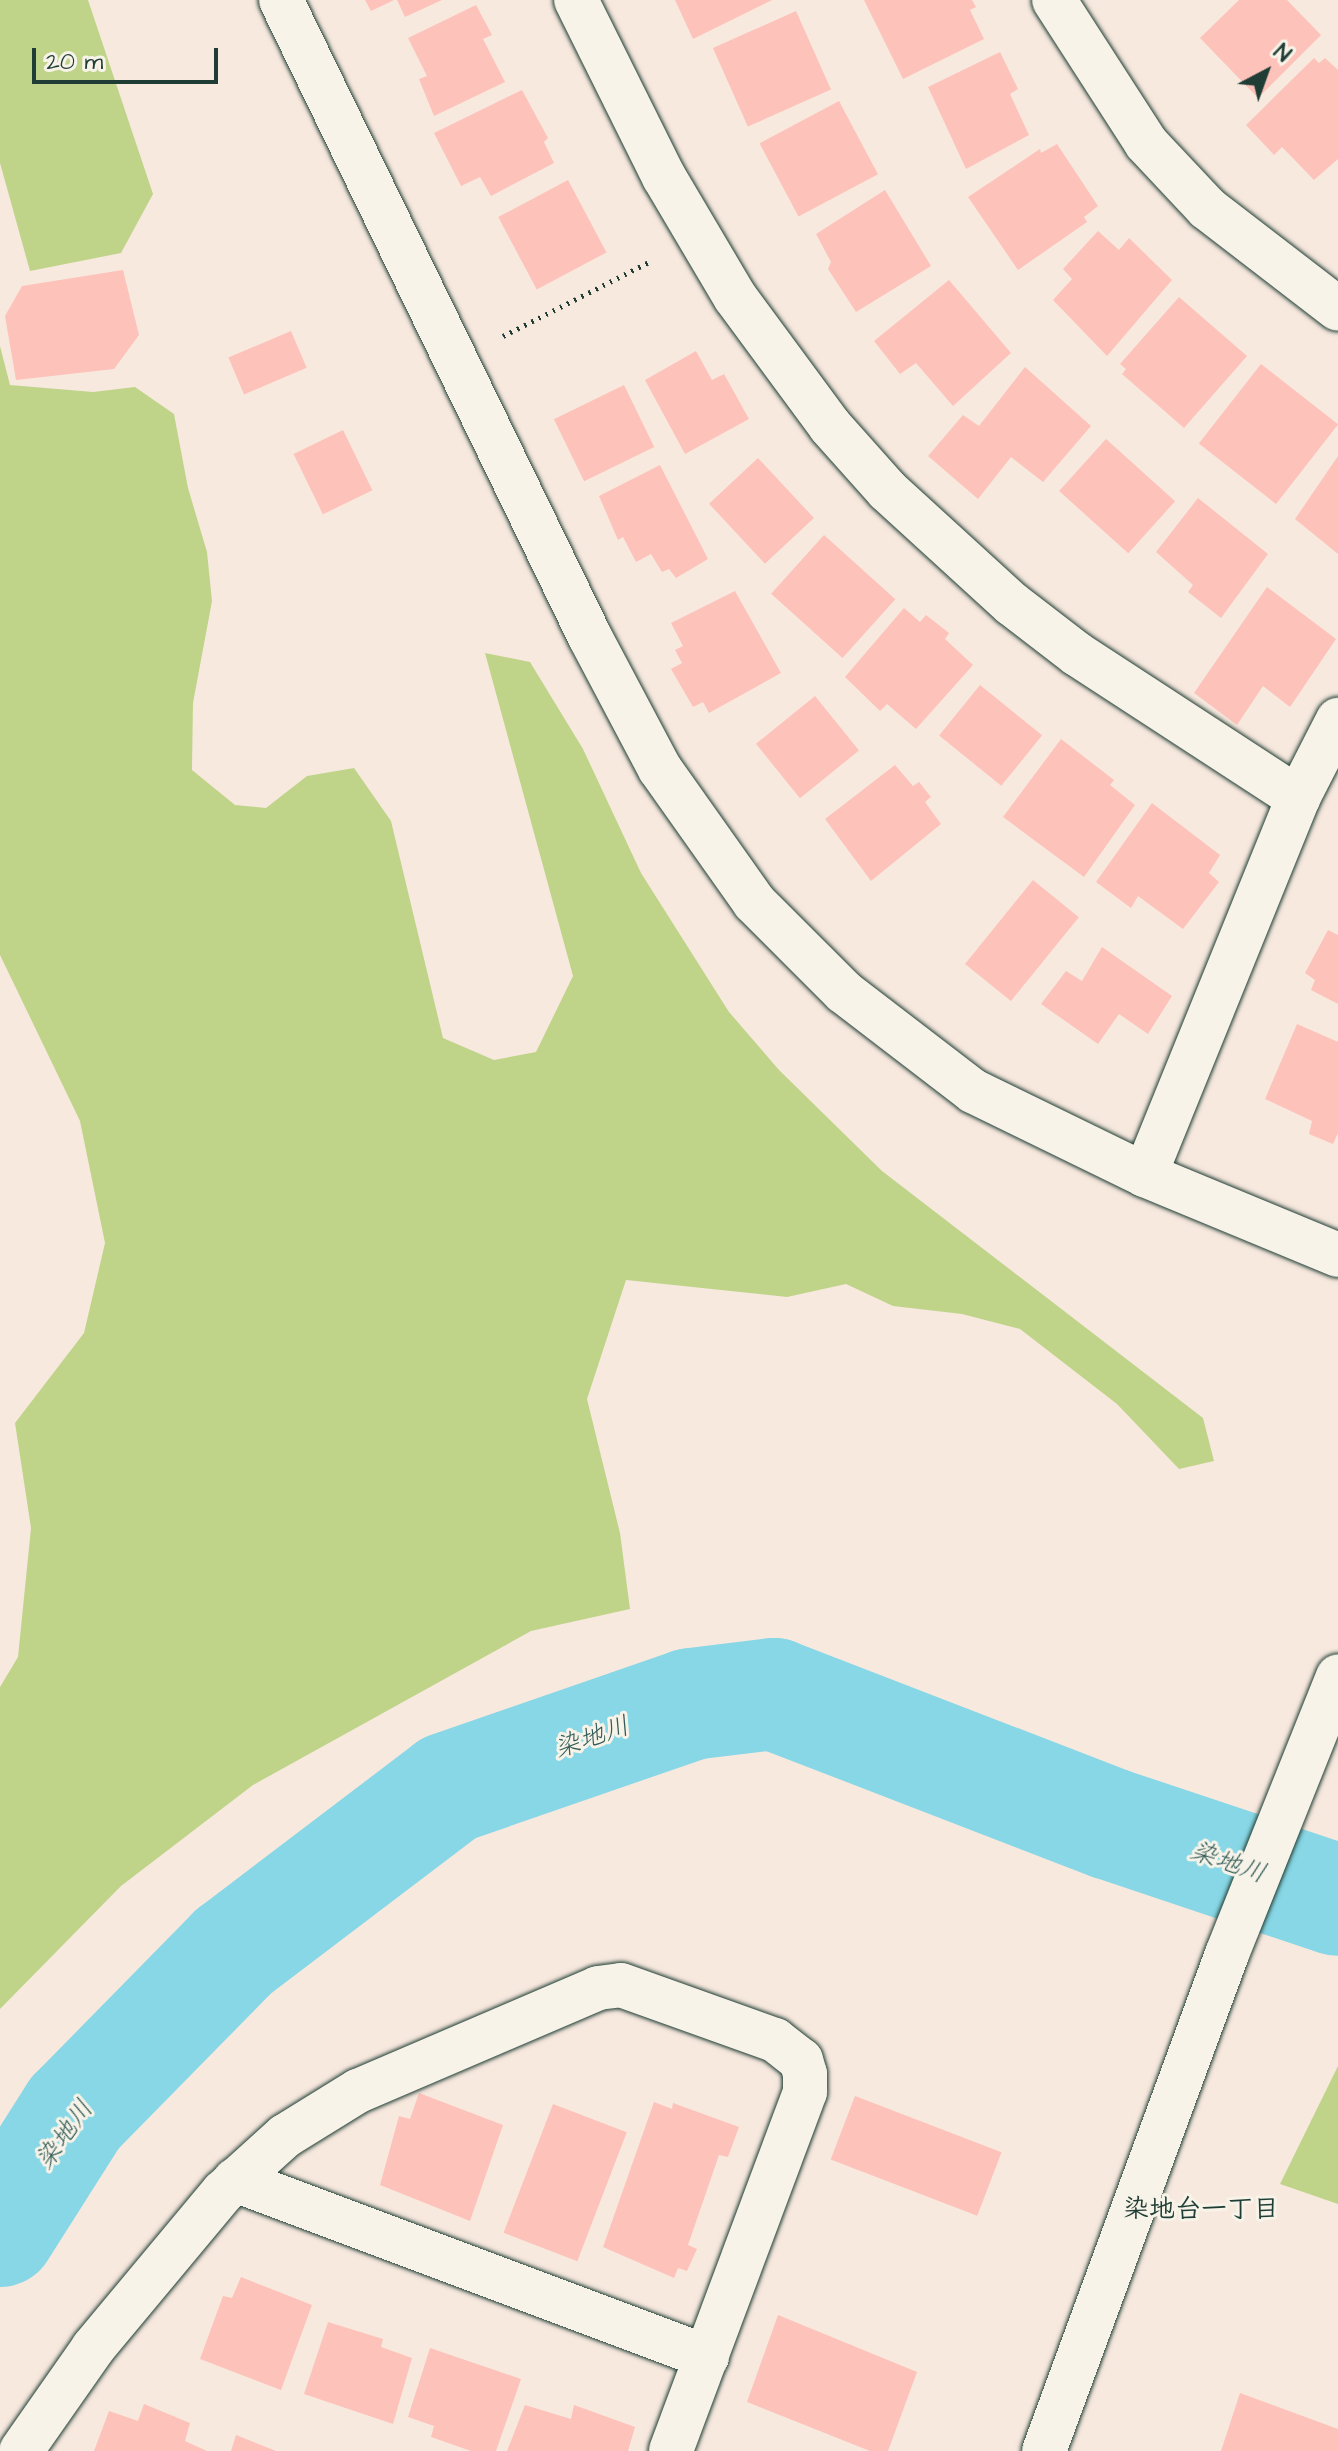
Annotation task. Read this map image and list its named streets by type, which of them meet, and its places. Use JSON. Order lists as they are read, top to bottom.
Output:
{
  "districts": ["染地台一丁目"],
  "water": ["染地川"],
  "scale_bar": "20 m",
  "north": "top right"
}
